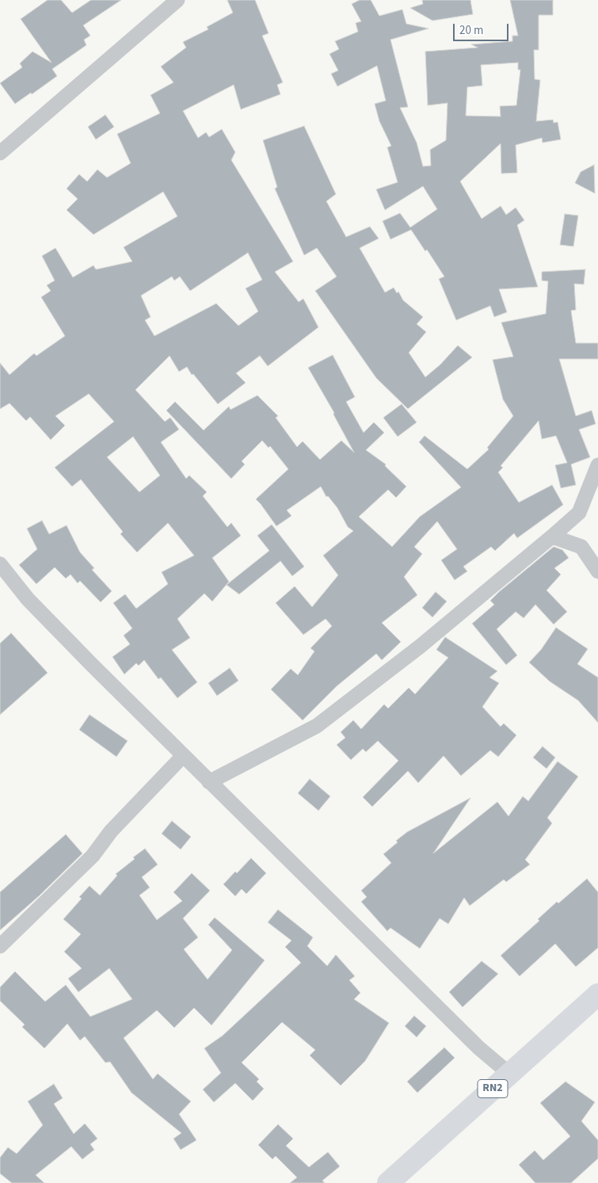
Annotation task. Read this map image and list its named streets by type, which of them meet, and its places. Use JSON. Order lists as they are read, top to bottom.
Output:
{
  "streets": {
    "highway": ["RN2"]
  },
  "scale_bar": "20 m"
}
